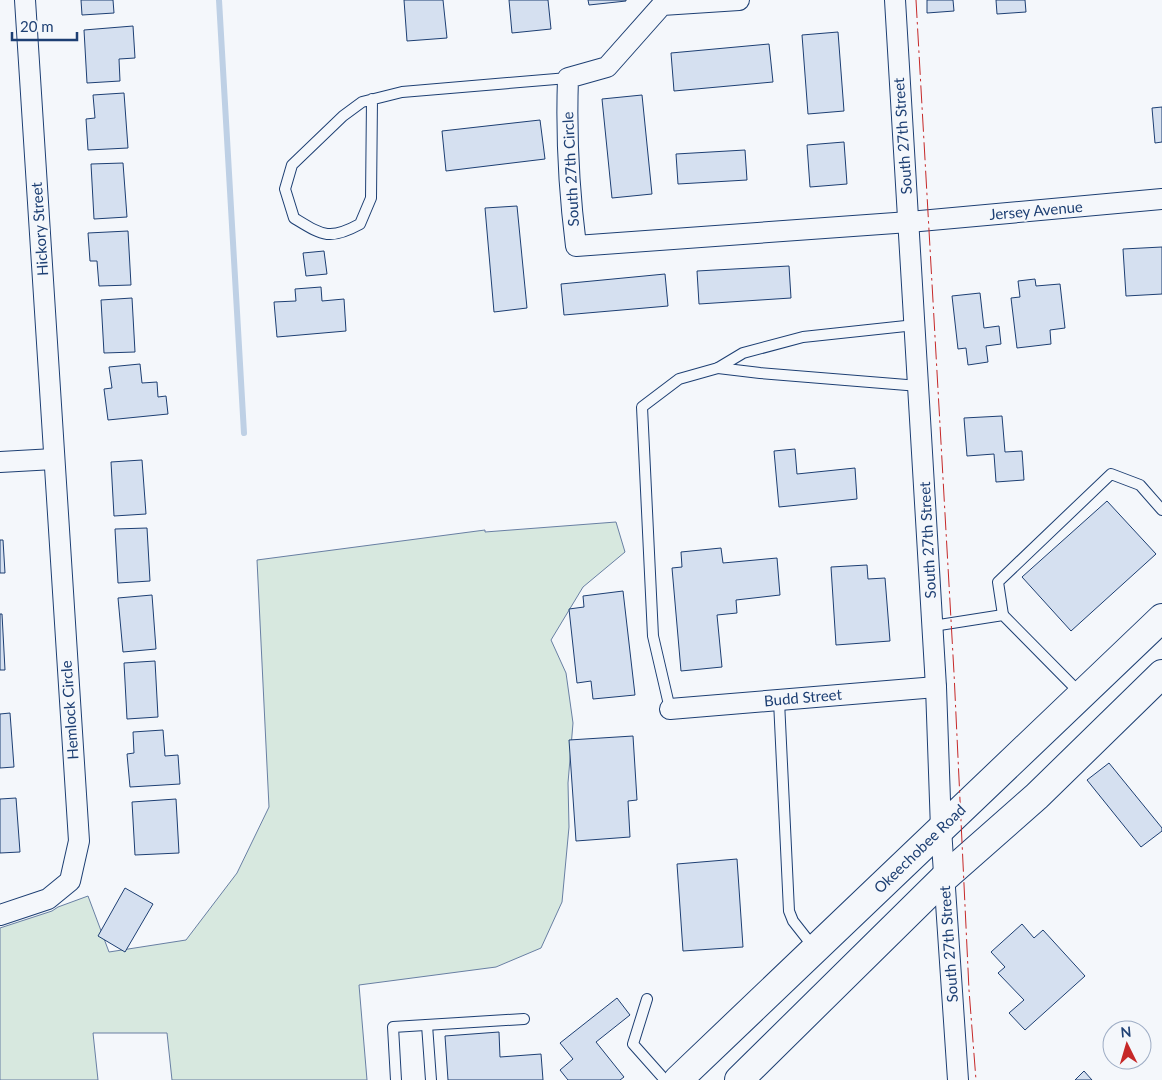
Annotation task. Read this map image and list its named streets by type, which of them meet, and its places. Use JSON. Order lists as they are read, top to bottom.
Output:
{
  "streets": {
    "main road": ["Okeechobee Road"],
    "street": [
      "South 27th Street",
      "South 27th Circle",
      "Jersey Avenue",
      "Hickory Street",
      "Budd Street",
      "Hemlock Circle"
    ]
  },
  "crossings": [
    ["South 27th Street", "South 27th Circle"],
    ["South 27th Street", "Jersey Avenue"],
    ["South 27th Street", "Budd Street"],
    ["South 27th Street", "Okeechobee Road"],
    ["South 27th Circle", "Jersey Avenue"],
    ["Hickory Street", "Hemlock Circle"]
  ],
  "scale_bar": "20 m",
  "north": "top"
}
